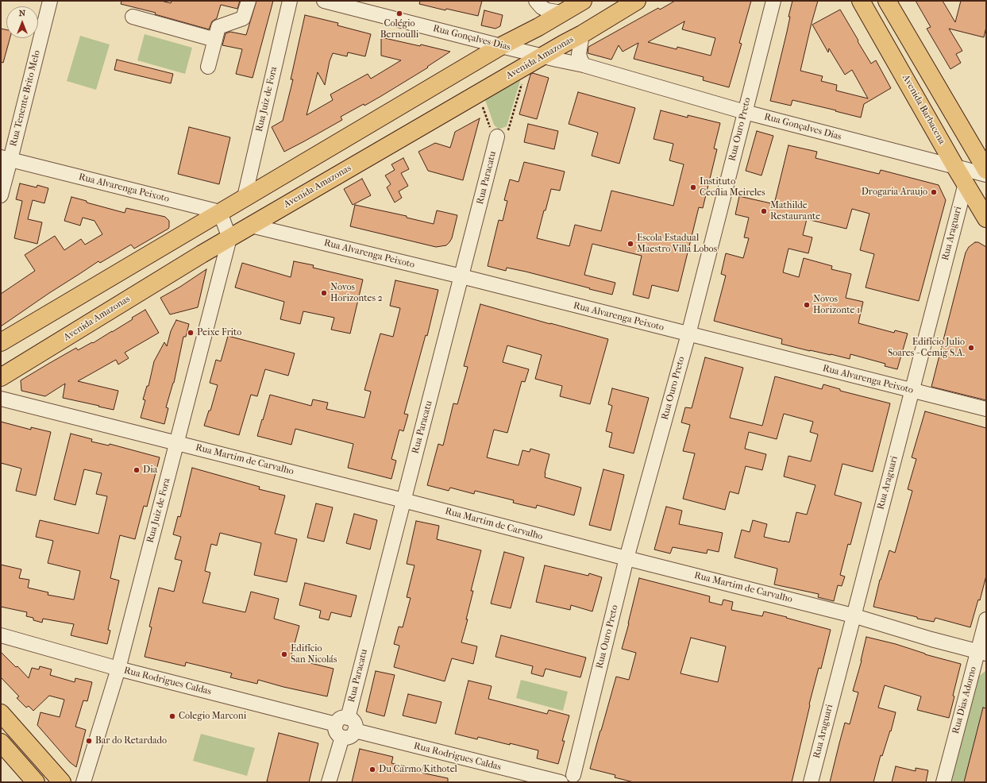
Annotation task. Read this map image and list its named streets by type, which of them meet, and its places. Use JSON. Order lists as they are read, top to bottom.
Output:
{
  "streets": {
    "main road": ["Avenida Amazonas", "Avenida Barbacena"],
    "street": [
      "Rua Gonçalves Dias",
      "Rua Tenente Brito Melo",
      "Rua Juiz de Fora",
      "Rua Ouro Preto",
      "Rua Paracatu",
      "Rua Alvarenga Peixoto",
      "Rua Araguari",
      "Rua Martim de Carvalho",
      "Rua Rodrigues Caldas",
      "Rua Dias Adorno"
    ]
  },
  "crossings": [
    ["Rua Gonçalves Dias", "Avenida Amazonas"],
    ["Rua Gonçalves Dias", "Avenida Barbacena"],
    ["Rua Gonçalves Dias", "Rua Ouro Preto"],
    ["Avenida Amazonas", "Rua Juiz de Fora"],
    ["Avenida Amazonas", "Rua Alvarenga Peixoto"],
    ["Rua Tenente Brito Melo", "Rua Alvarenga Peixoto"],
    ["Rua Juiz de Fora", "Rua Martim de Carvalho"],
    ["Rua Juiz de Fora", "Rua Rodrigues Caldas"],
    ["Avenida Barbacena", "Rua Araguari"],
    ["Rua Ouro Preto", "Rua Alvarenga Peixoto"],
    ["Rua Ouro Preto", "Rua Martim de Carvalho"],
    ["Rua Ouro Preto", "Rua Rodrigues Caldas"],
    ["Rua Paracatu", "Rua Alvarenga Peixoto"],
    ["Rua Paracatu", "Rua Martim de Carvalho"],
    ["Rua Paracatu", "Rua Rodrigues Caldas"],
    ["Rua Alvarenga Peixoto", "Rua Araguari"],
    ["Rua Araguari", "Rua Martim de Carvalho"],
    ["Rua Martim de Carvalho", "Rua Dias Adorno"]
  ],
  "places": [
    "Colégio Bernoulli",
    "Instituto Cecília Meireles",
    "Drogaria Araujo",
    "Mathilde Restaurante",
    "Escola Estadual Maestro Villa Lobos",
    "Novos Horizontes 2",
    "Novos Horizonte 1",
    "Peixe Frito",
    "Edifício Julio Soares - Cemig S.A.",
    "Dia",
    "Edifício San Nicolás",
    "Colegio Marconi",
    "Bar do Retardado",
    "Du Carmo/Kithotel"
  ],
  "north": "top"
}
